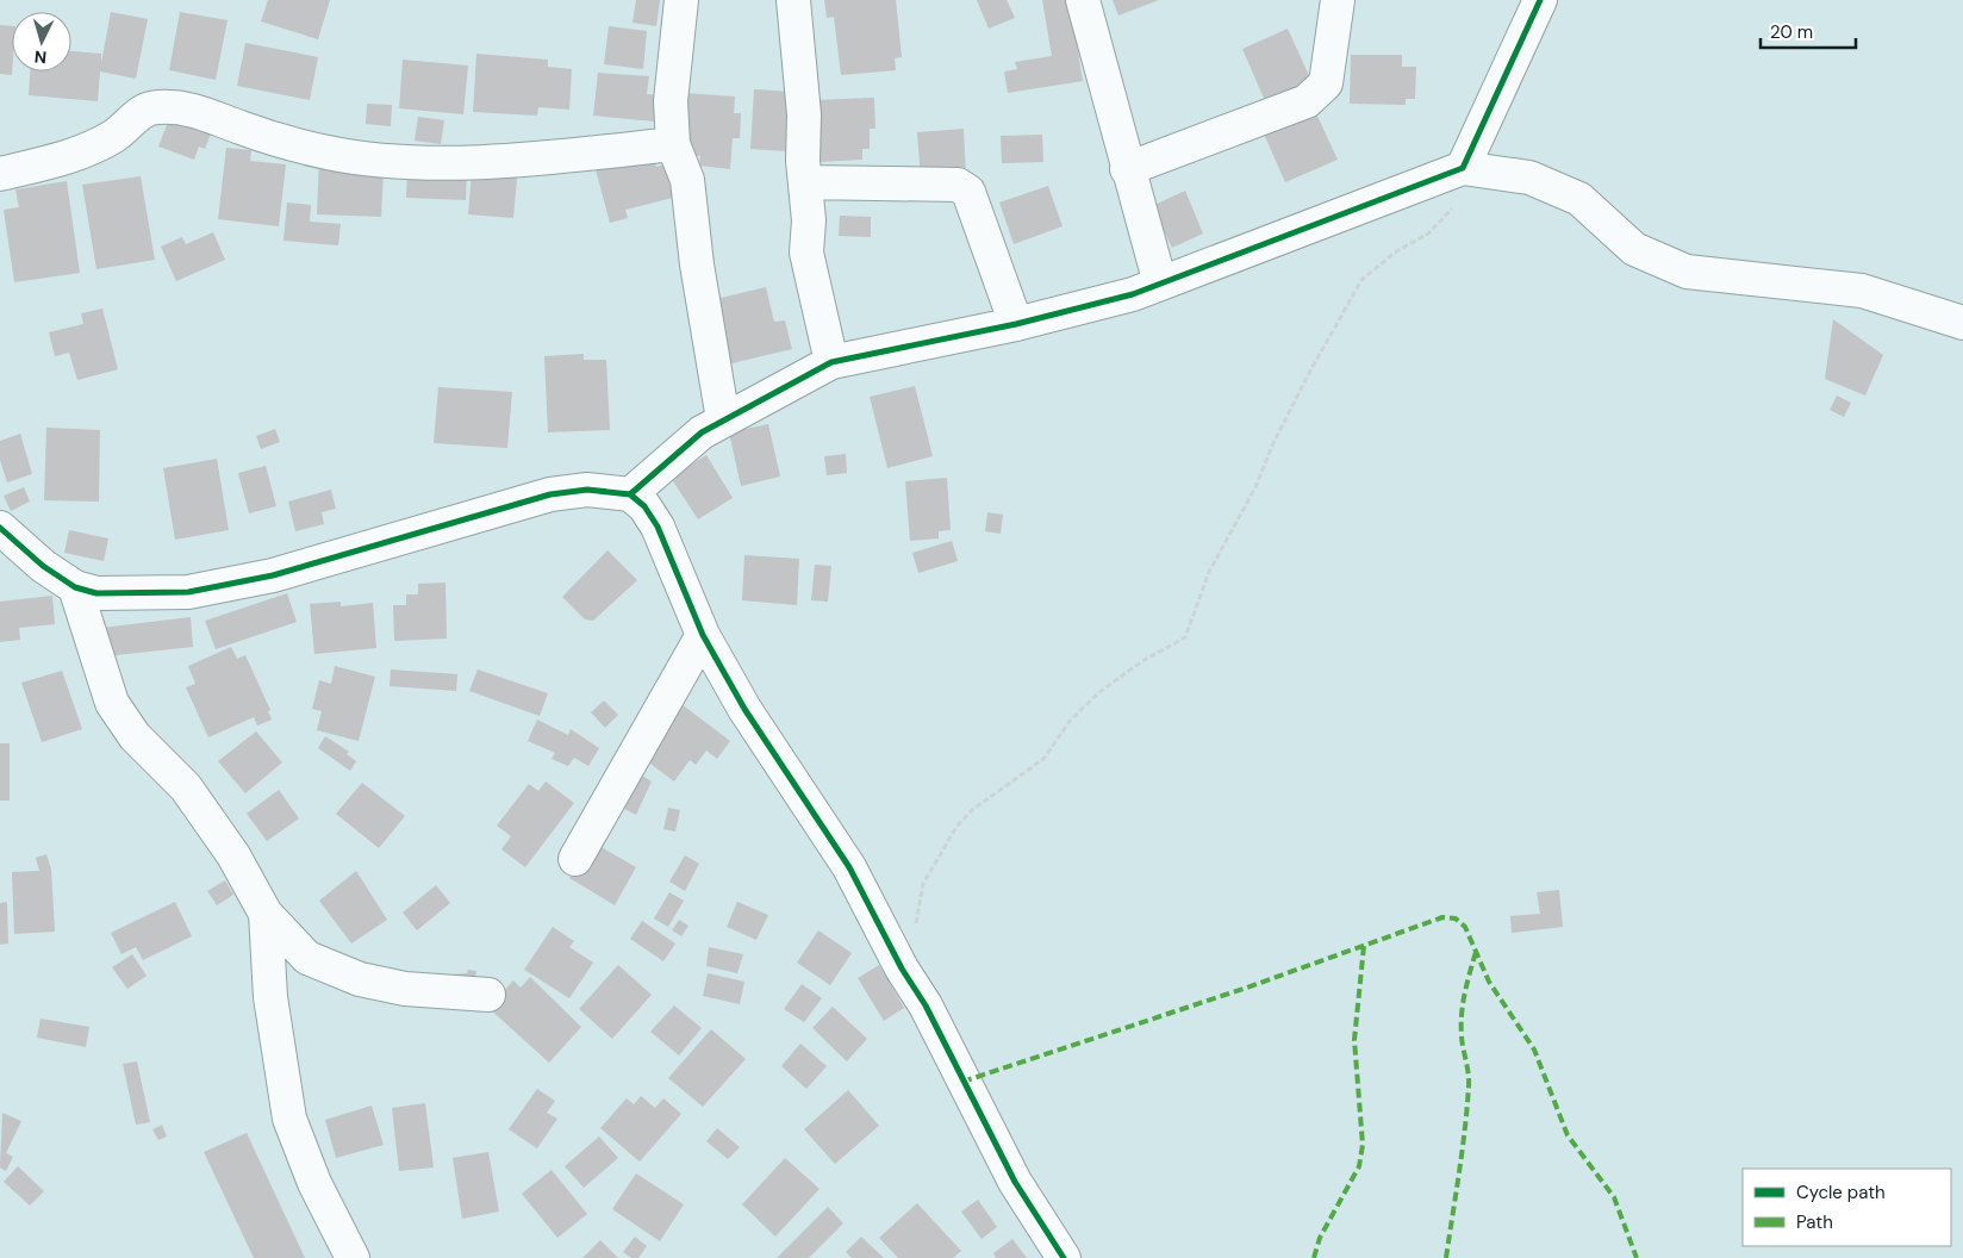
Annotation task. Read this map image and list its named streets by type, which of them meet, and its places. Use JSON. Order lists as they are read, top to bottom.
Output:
{
  "legend": ["Cycle path", "Path"],
  "scale_bar": "20 m",
  "north": "bottom"
}
